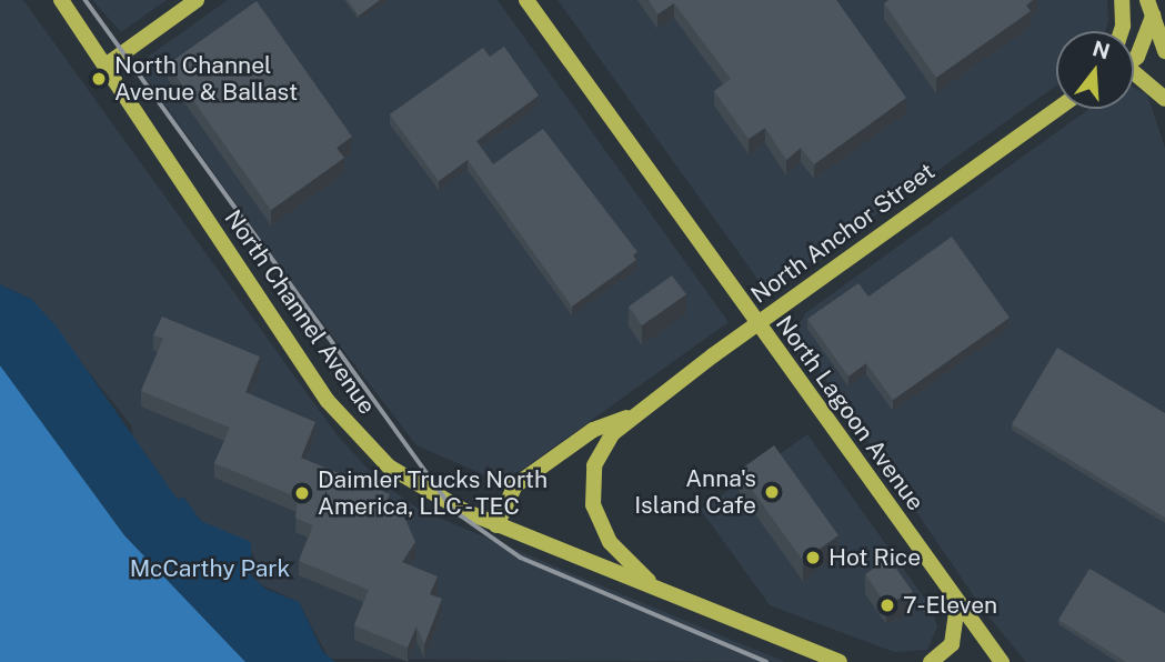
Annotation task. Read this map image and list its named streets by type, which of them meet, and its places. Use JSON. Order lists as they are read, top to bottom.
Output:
{
  "streets": {
    "street": ["North Anchor Street", "North Channel Avenue", "North Lagoon Avenue"]
  },
  "crossings": [
    ["North Anchor Street", "North Channel Avenue"],
    ["North Anchor Street", "North Lagoon Avenue"]
  ],
  "parks": ["McCarthy Park"],
  "places": [
    "North Channel Avenue & Ballast",
    "Anna's Island Cafe",
    "Daimler Trucks North America, LLC - TEC",
    "Hot Rice",
    "7-Eleven"
  ],
  "north": "top"
}
